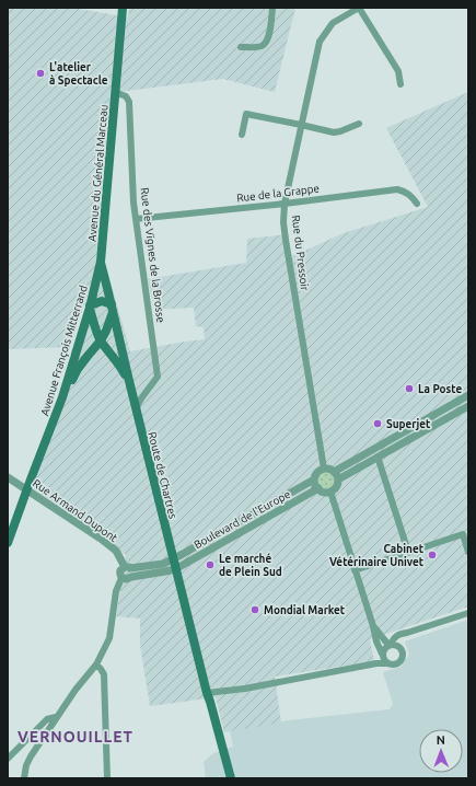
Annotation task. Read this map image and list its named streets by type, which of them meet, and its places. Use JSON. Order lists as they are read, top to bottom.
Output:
{
  "streets": {
    "main road": ["Avenue du Général Marceau", "Avenue François Mitterrand", "Route de Chartres"],
    "street": [
      "Rue de la Grappe",
      "Rue du Pressoir",
      "Rue des Vignes de la Brosse",
      "Rue Armand Dupont",
      "Boulevard de l'Europe"
    ]
  },
  "crossings": [
    ["Avenue du Général Marceau", "Rue des Vignes de la Brosse"],
    ["Avenue du Général Marceau", "Avenue François Mitterrand"],
    ["Avenue du Général Marceau", "Route de Chartres"],
    ["Rue de la Grappe", "Rue du Pressoir"],
    ["Rue de la Grappe", "Rue des Vignes de la Brosse"],
    ["Rue du Pressoir", "Boulevard de l'Europe"],
    ["Rue des Vignes de la Brosse", "Route de Chartres"],
    ["Avenue François Mitterrand", "Route de Chartres"],
    ["Avenue François Mitterrand", "Rue Armand Dupont"],
    ["Route de Chartres", "Boulevard de l'Europe"]
  ],
  "districts": ["VERNOUILLET"],
  "places": [
    "L'atelier à Spectacle",
    "La Poste",
    "Superjet",
    "Cabinet Vétérinaire Univet",
    "Le marché de Plein Sud",
    "Mondial Market"
  ],
  "north": "top"
}
